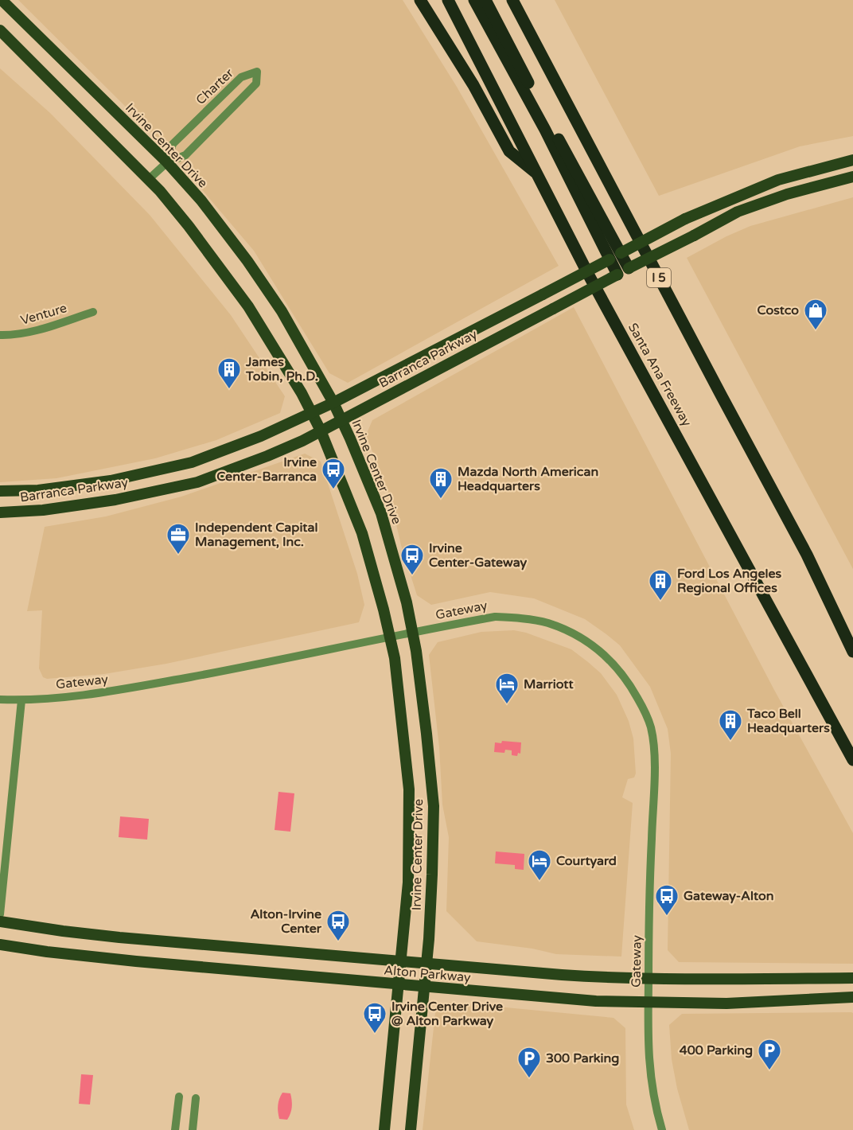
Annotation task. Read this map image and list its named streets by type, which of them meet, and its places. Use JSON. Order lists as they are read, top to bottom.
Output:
{
  "streets": {
    "highway": ["I 5", "Santa Ana Freeway"],
    "main road": ["Irvine Center Drive", "Barranca Parkway", "Alton Parkway"],
    "street": ["Charter", "Venture", "Gateway"]
  },
  "crossings": [
    ["Charter", "Irvine Center Drive"],
    ["Irvine Center Drive", "Barranca Parkway"],
    ["Irvine Center Drive", "Gateway"],
    ["Irvine Center Drive", "Alton Parkway"],
    ["Gateway", "Alton Parkway"]
  ],
  "places": {
    "shop": ["Costco"],
    "building": [
      "James Tobin, Ph.D.",
      "Mazda North American Headquarters",
      "Ford Los Angeles Regional Offices",
      "Taco Bell Headquarters"
    ],
    "bus stop": [
      "Irvine Center-Barranca",
      "Irvine Center-Gateway",
      "Gateway-Alton",
      "Alton-Irvine Center",
      "Irvine Center Drive @ Alton Parkway"
    ],
    "office": ["Independent Capital Management, Inc."],
    "hotel": ["Marriott", "Courtyard"],
    "parking": ["400 Parking", "300 Parking"]
  }
}
